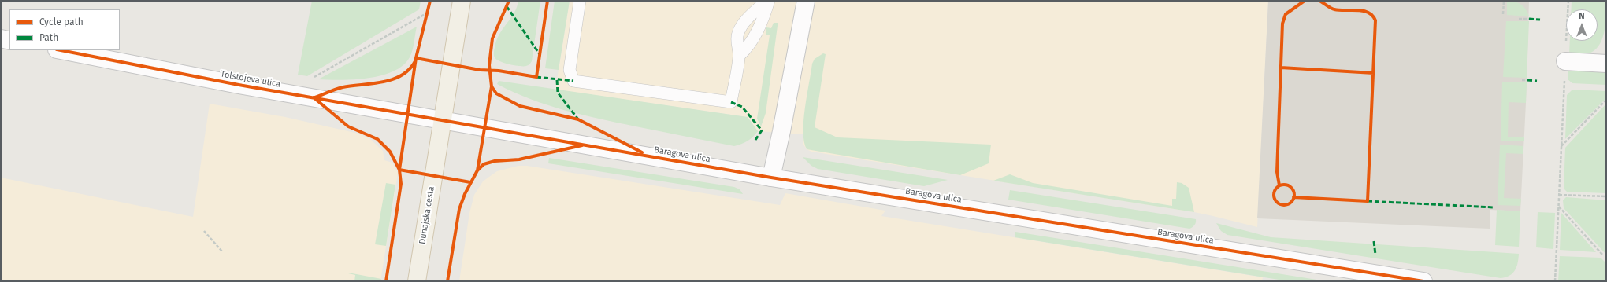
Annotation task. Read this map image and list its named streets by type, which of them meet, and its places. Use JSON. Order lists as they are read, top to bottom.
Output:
{
  "streets": {
    "main road": ["Dunajska cesta"],
    "street": ["Tolstojeva ulica", "Baragova ulica"]
  },
  "crossings": [
    ["Tolstojeva ulica", "Baragova ulica"],
    ["Tolstojeva ulica", "Dunajska cesta"],
    ["Baragova ulica", "Dunajska cesta"]
  ],
  "legend": ["Cycle path", "Path"],
  "north": "top"
}
